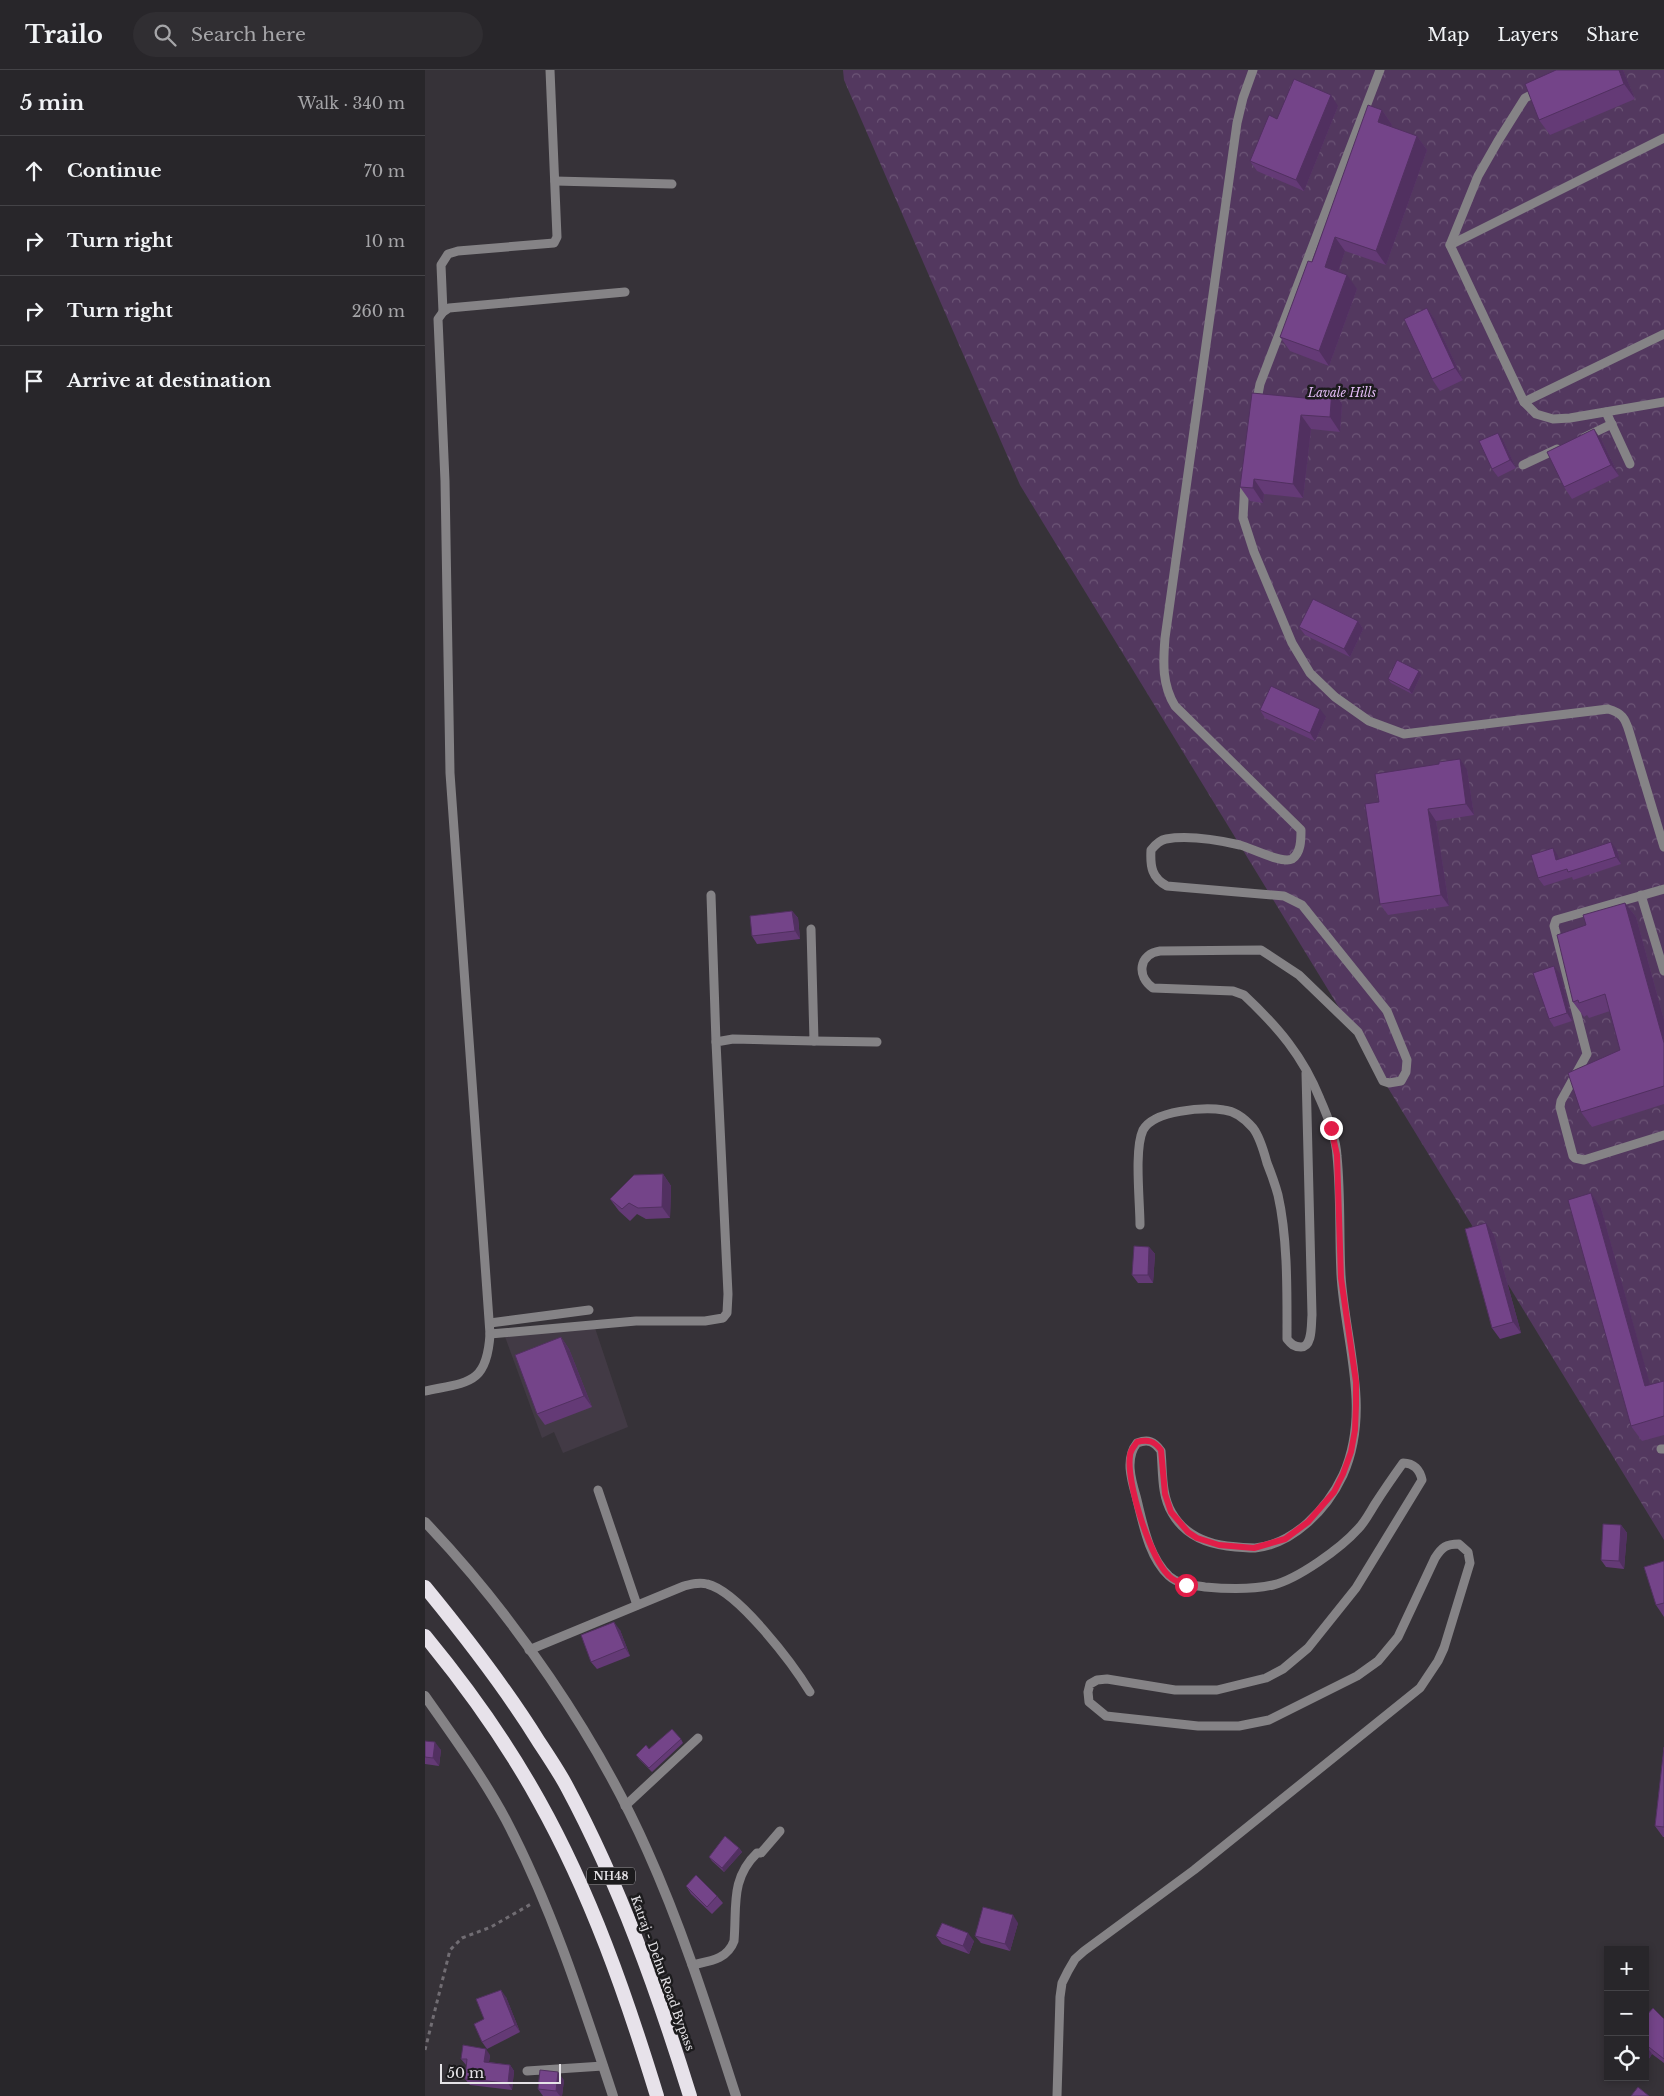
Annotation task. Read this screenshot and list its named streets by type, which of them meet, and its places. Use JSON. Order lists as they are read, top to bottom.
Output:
{
  "streets": {
    "highway": ["NH48", "Katraj - Dehu Road Bypass"]
  },
  "parks": ["Lavale Hills"],
  "scale_bar": "50 m",
  "page": {
    "header": "Trailo",
    "search": "Search here",
    "nav": ["Map", "Layers", "Share"],
    "heading": ["5 min", "Walk · 340 m"],
    "list": [
      ["Continue", "70 m"],
      ["Turn right", "10 m"],
      ["Turn right", "260 m"],
      "Arrive at destination"
    ],
    "map_buttons": ["+", "−"],
    "scale": "50 m"
  }
}
